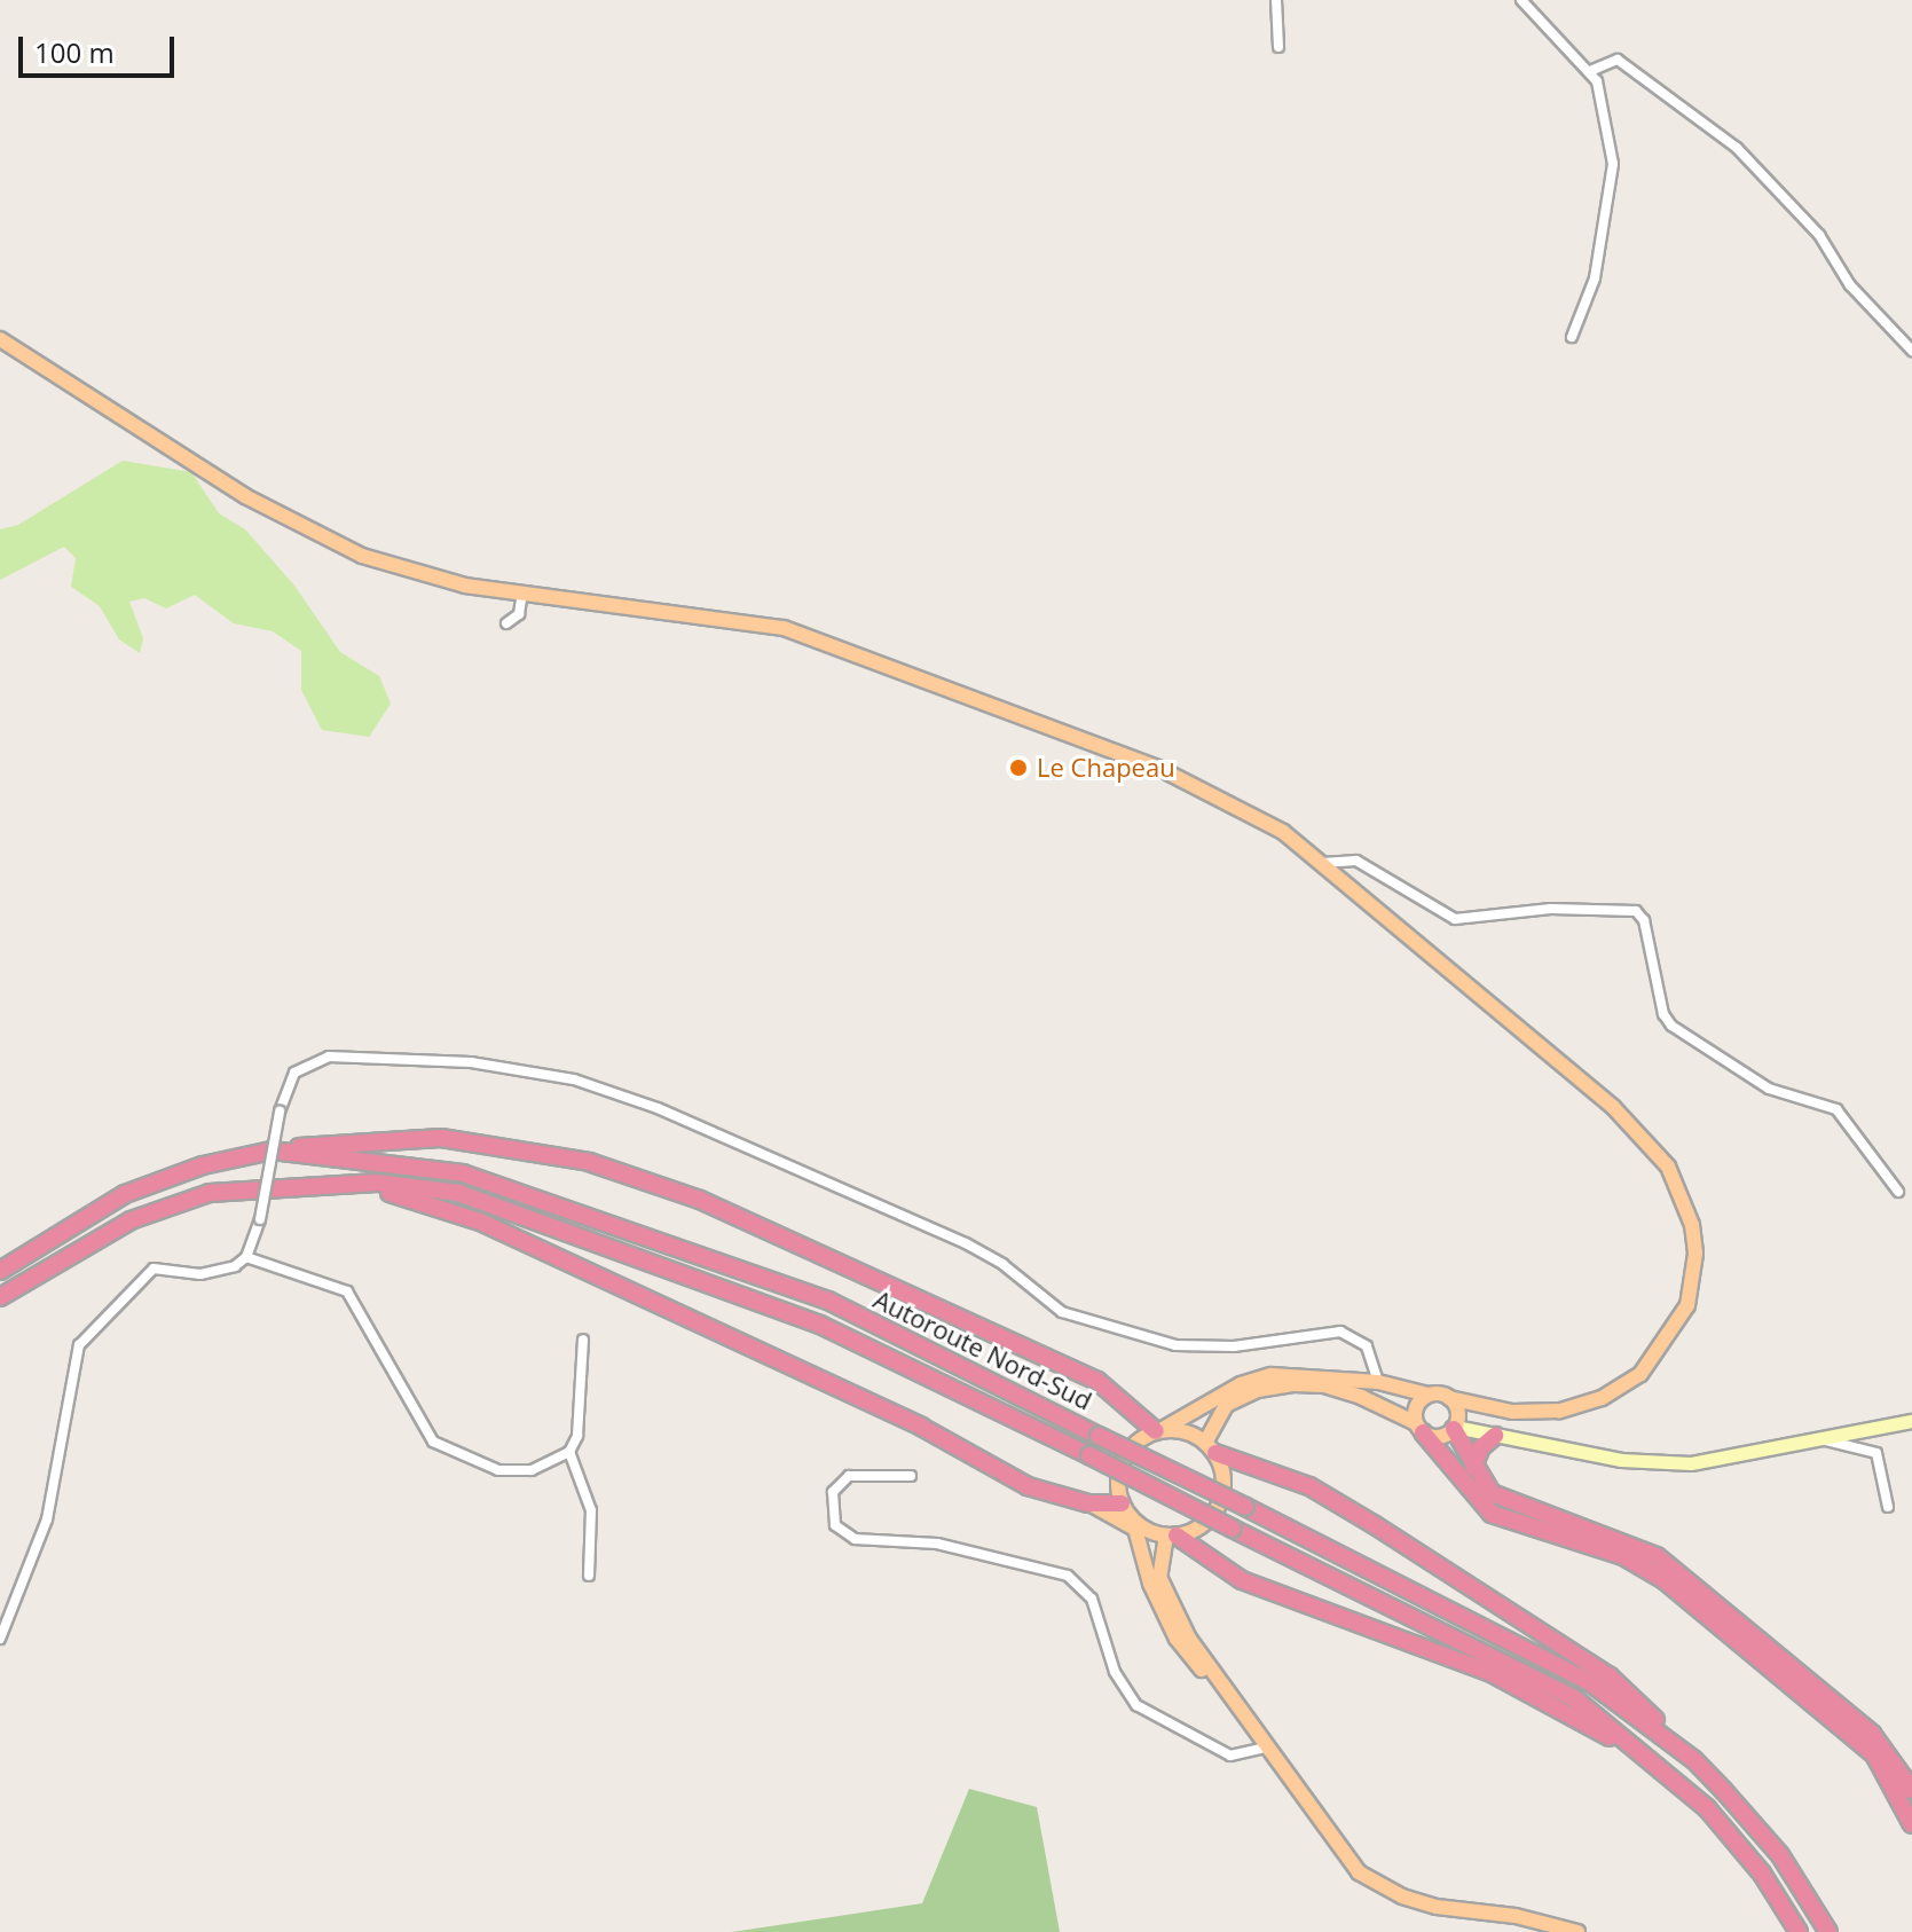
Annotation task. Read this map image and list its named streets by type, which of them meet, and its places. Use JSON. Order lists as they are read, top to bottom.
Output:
{
  "streets": {
    "highway": ["Autoroute Nord-Sud"]
  },
  "places": ["Le Chapeau"],
  "scale_bar": "100 m"
}
